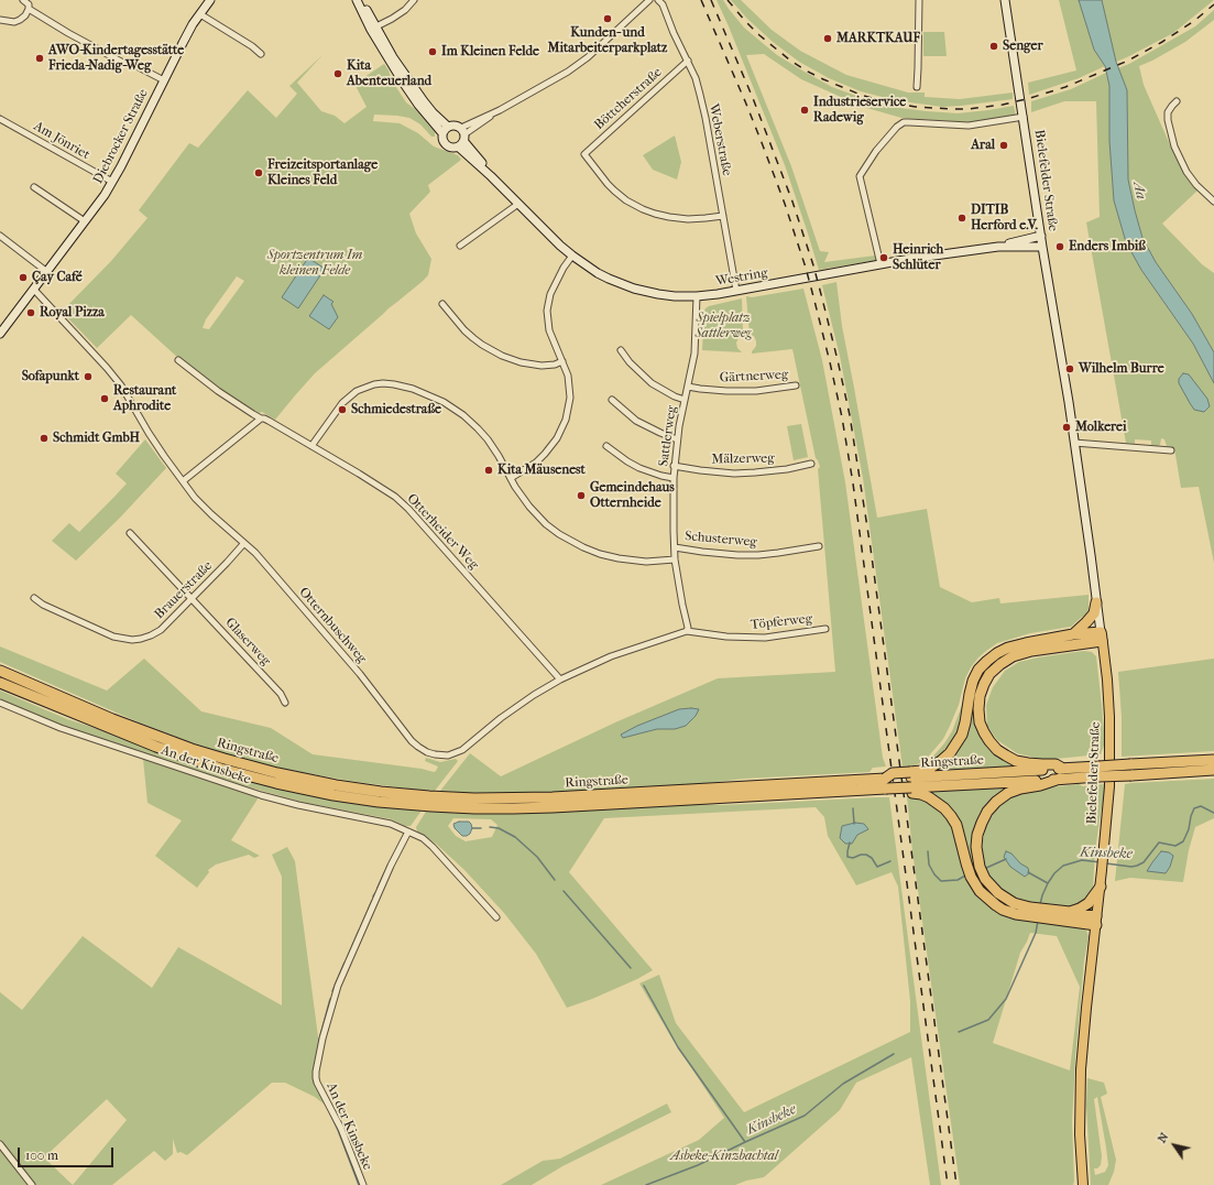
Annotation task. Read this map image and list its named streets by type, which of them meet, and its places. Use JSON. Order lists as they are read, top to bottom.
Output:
{
  "streets": {
    "highway": ["Ringstraße"],
    "main road": ["Bielefelder Straße"],
    "street": [
      "Böttcherstraße",
      "Diebrocker Straße",
      "Weberstraße",
      "Am Jönriet",
      "Westring",
      "Gärtnerweg",
      "Sattlerweg",
      "Mälzerweg",
      "Otterheider Weg",
      "Schusterweg",
      "Brauerstraße",
      "Töpferweg",
      "Otternbuschweg",
      "Glaserweg",
      "An der Kinsbeke"
    ]
  },
  "crossings": [
    ["Böttcherstraße", "Weberstraße"],
    ["Diebrocker Straße", "Am Jönriet"],
    ["Diebrocker Straße", "Otternbuschweg"],
    ["Weberstraße", "Westring"],
    ["Bielefelder Straße", "Westring"],
    ["Westring", "Sattlerweg"],
    ["Gärtnerweg", "Sattlerweg"],
    ["Sattlerweg", "Mälzerweg"],
    ["Sattlerweg", "Schusterweg"],
    ["Sattlerweg", "Töpferweg"],
    ["Sattlerweg", "Otternbuschweg"],
    ["Otterheider Weg", "Otternbuschweg"],
    ["Brauerstraße", "Otternbuschweg"],
    ["Brauerstraße", "Glaserweg"],
    ["Töpferweg", "Otternbuschweg"]
  ],
  "water": ["Aa", "Kinsbeke"],
  "parks": ["Sportzentrum Im kleinen Felde", "Spielplatz Sattlerweg", "Asbeke-Kinzbachtal"],
  "places": [
    "Kunden- und Mitarbeiterparkplatz",
    "MARKTKAUF",
    "Senger",
    "Im Kleinen Felde",
    "AWO-Kindertagesstätte Frieda-Nadig-Weg",
    "Kita Abenteuerland",
    "Industrieservice Radewig",
    "Aral",
    "Freizeitsportanlage Kleines Feld",
    "DITIB Herford e.V.",
    "Enders Imbiß",
    "Heinrich Schlüter",
    "Çay Café",
    "Royal Pizza",
    "Wilhelm Burre",
    "Sofapunkt",
    "Restaurant Aphrodite",
    "Schmiedestraße",
    "Molkerei",
    "Schmidt GmbH",
    "Kita Mäusenest",
    "Gemeindehaus Otternheide"
  ],
  "scale_bar": "100 m",
  "north": "top left"
}
